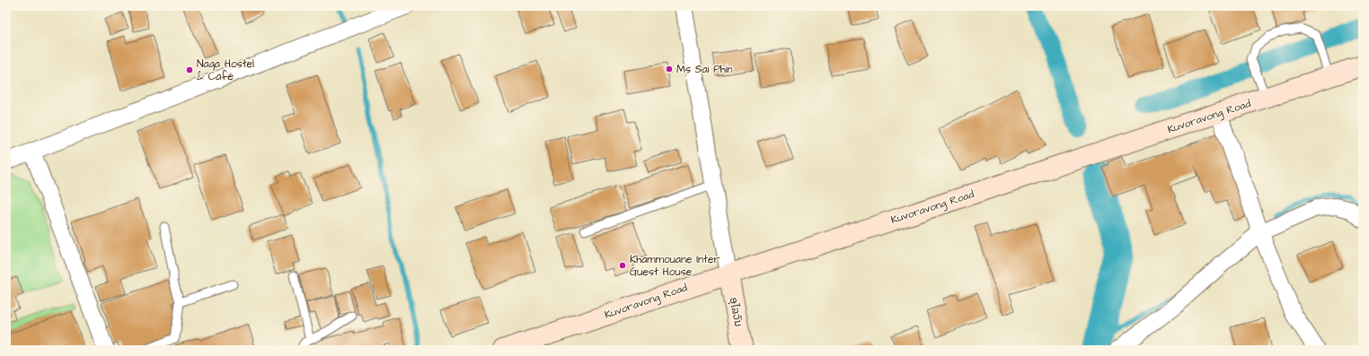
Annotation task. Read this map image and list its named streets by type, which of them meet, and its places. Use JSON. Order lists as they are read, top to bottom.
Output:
{
  "streets": {
    "street": ["Kuvoravong Road", "ອຸໄລວັນ"]
  },
  "crossings": [
    ["Kuvoravong Road", "ອຸໄລວັນ"]
  ],
  "places": ["Ms Sai Phin", "Naga Hostel & Café", "Khammouane Inter Guest House"]
}
